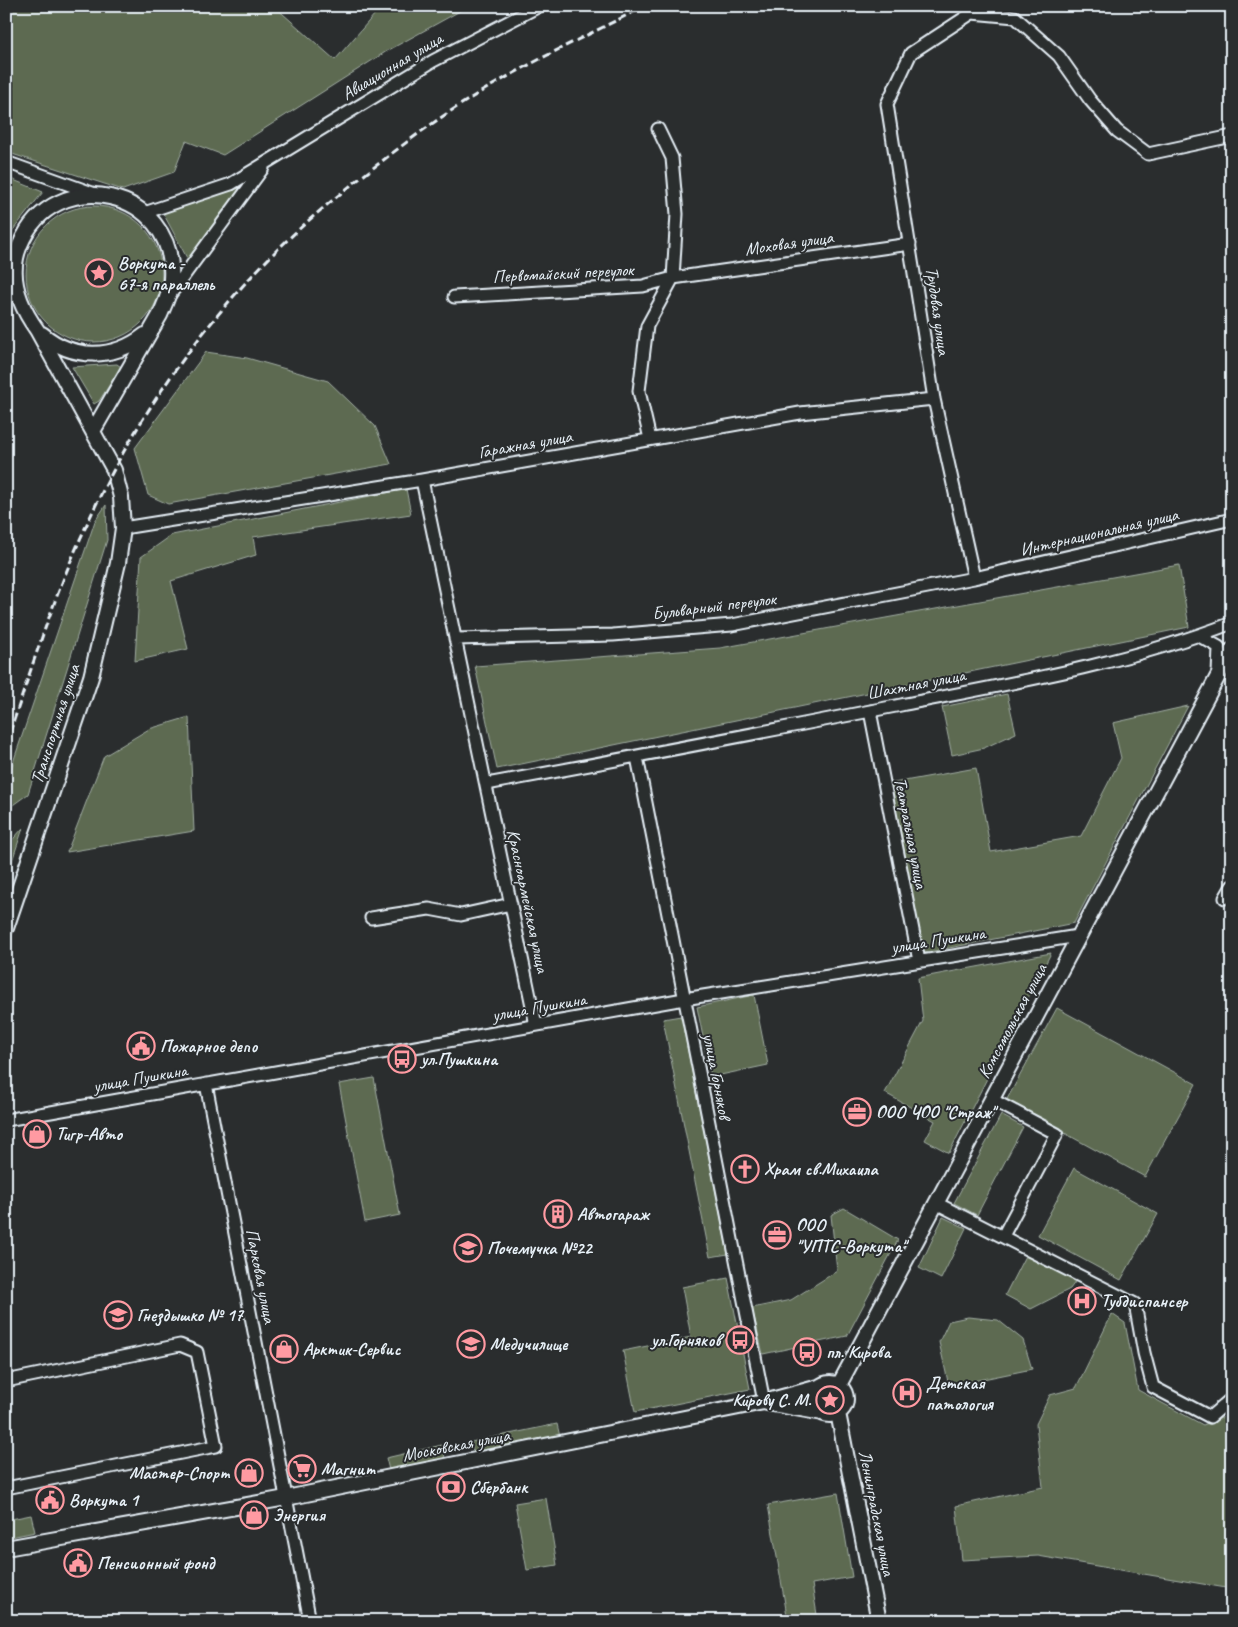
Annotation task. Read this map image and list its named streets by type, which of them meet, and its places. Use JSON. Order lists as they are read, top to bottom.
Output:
{
  "streets": {
    "main road": [
      "Транспортная улица",
      "Комсомольская улица",
      "Московская улица",
      "Ленинградская улица"
    ],
    "street": [
      "Авиационная улица",
      "Моховая улица",
      "Первомайский переулок",
      "Трудовая улица",
      "Гаражная улица",
      "Интернациональная улица",
      "Бульварный переулок",
      "Шахтная улица",
      "Театральная улица",
      "Красноармейская улица",
      "улица Пушкина",
      "улица Горняков",
      "Парковая улица"
    ]
  },
  "crossings": [
    ["Авиационная улица", "Транспортная улица"],
    ["Моховая улица", "Первомайский переулок"],
    ["Моховая улица", "Трудовая улица"],
    ["Трудовая улица", "Гаражная улица"],
    ["Трудовая улица", "Интернациональная улица"],
    ["Трудовая улица", "Бульварный переулок"],
    ["Гаражная улица", "Транспортная улица"],
    ["Гаражная улица", "Красноармейская улица"],
    ["Интернациональная улица", "Бульварный переулок"],
    ["Бульварный переулок", "Красноармейская улица"],
    ["Шахтная улица", "Театральная улица"],
    ["Шахтная улица", "Красноармейская улица"],
    ["Шахтная улица", "улица Горняков"],
    ["Театральная улица", "улица Пушкина"],
    ["Красноармейская улица", "улица Пушкина"],
    ["улица Пушкина", "Комсомольская улица"],
    ["улица Пушкина", "улица Горняков"],
    ["улица Пушкина", "Парковая улица"],
    ["Комсомольская улица", "Московская улица"],
    ["Комсомольская улица", "Ленинградская улица"],
    ["улица Горняков", "Московская улица"],
    ["Парковая улица", "Московская улица"],
    ["Московская улица", "Ленинградская улица"]
  ],
  "places": {
    "place": ["Воркута - 67-я параллель", "Кирову С. М."],
    "public building": ["Пожарное депо", "Воркута 1", "Пенсионный фонд"],
    "bus stop": ["ул.Пушкина", "ул.Горняков", "пл. Кирова"],
    "office": ["ООО ЧОО \"Страж\"", "ООО \"УПТС-Воркута\""],
    "shop": [
      "Тигр-Авто",
      "Арктик-Сервис",
      "Мастер-Спорт",
      "Энергия"
    ],
    "church": ["Храм св.Михаила"],
    "building": ["Автогараж"],
    "school or university": ["Почемучка №22", "Гнездышко № 17", "Медучилище"],
    "hospital": ["Тубдиспансер", "Детская патология"],
    "supermarket": ["Магнит"],
    "bank": ["Сбербанк"]
  }
}
